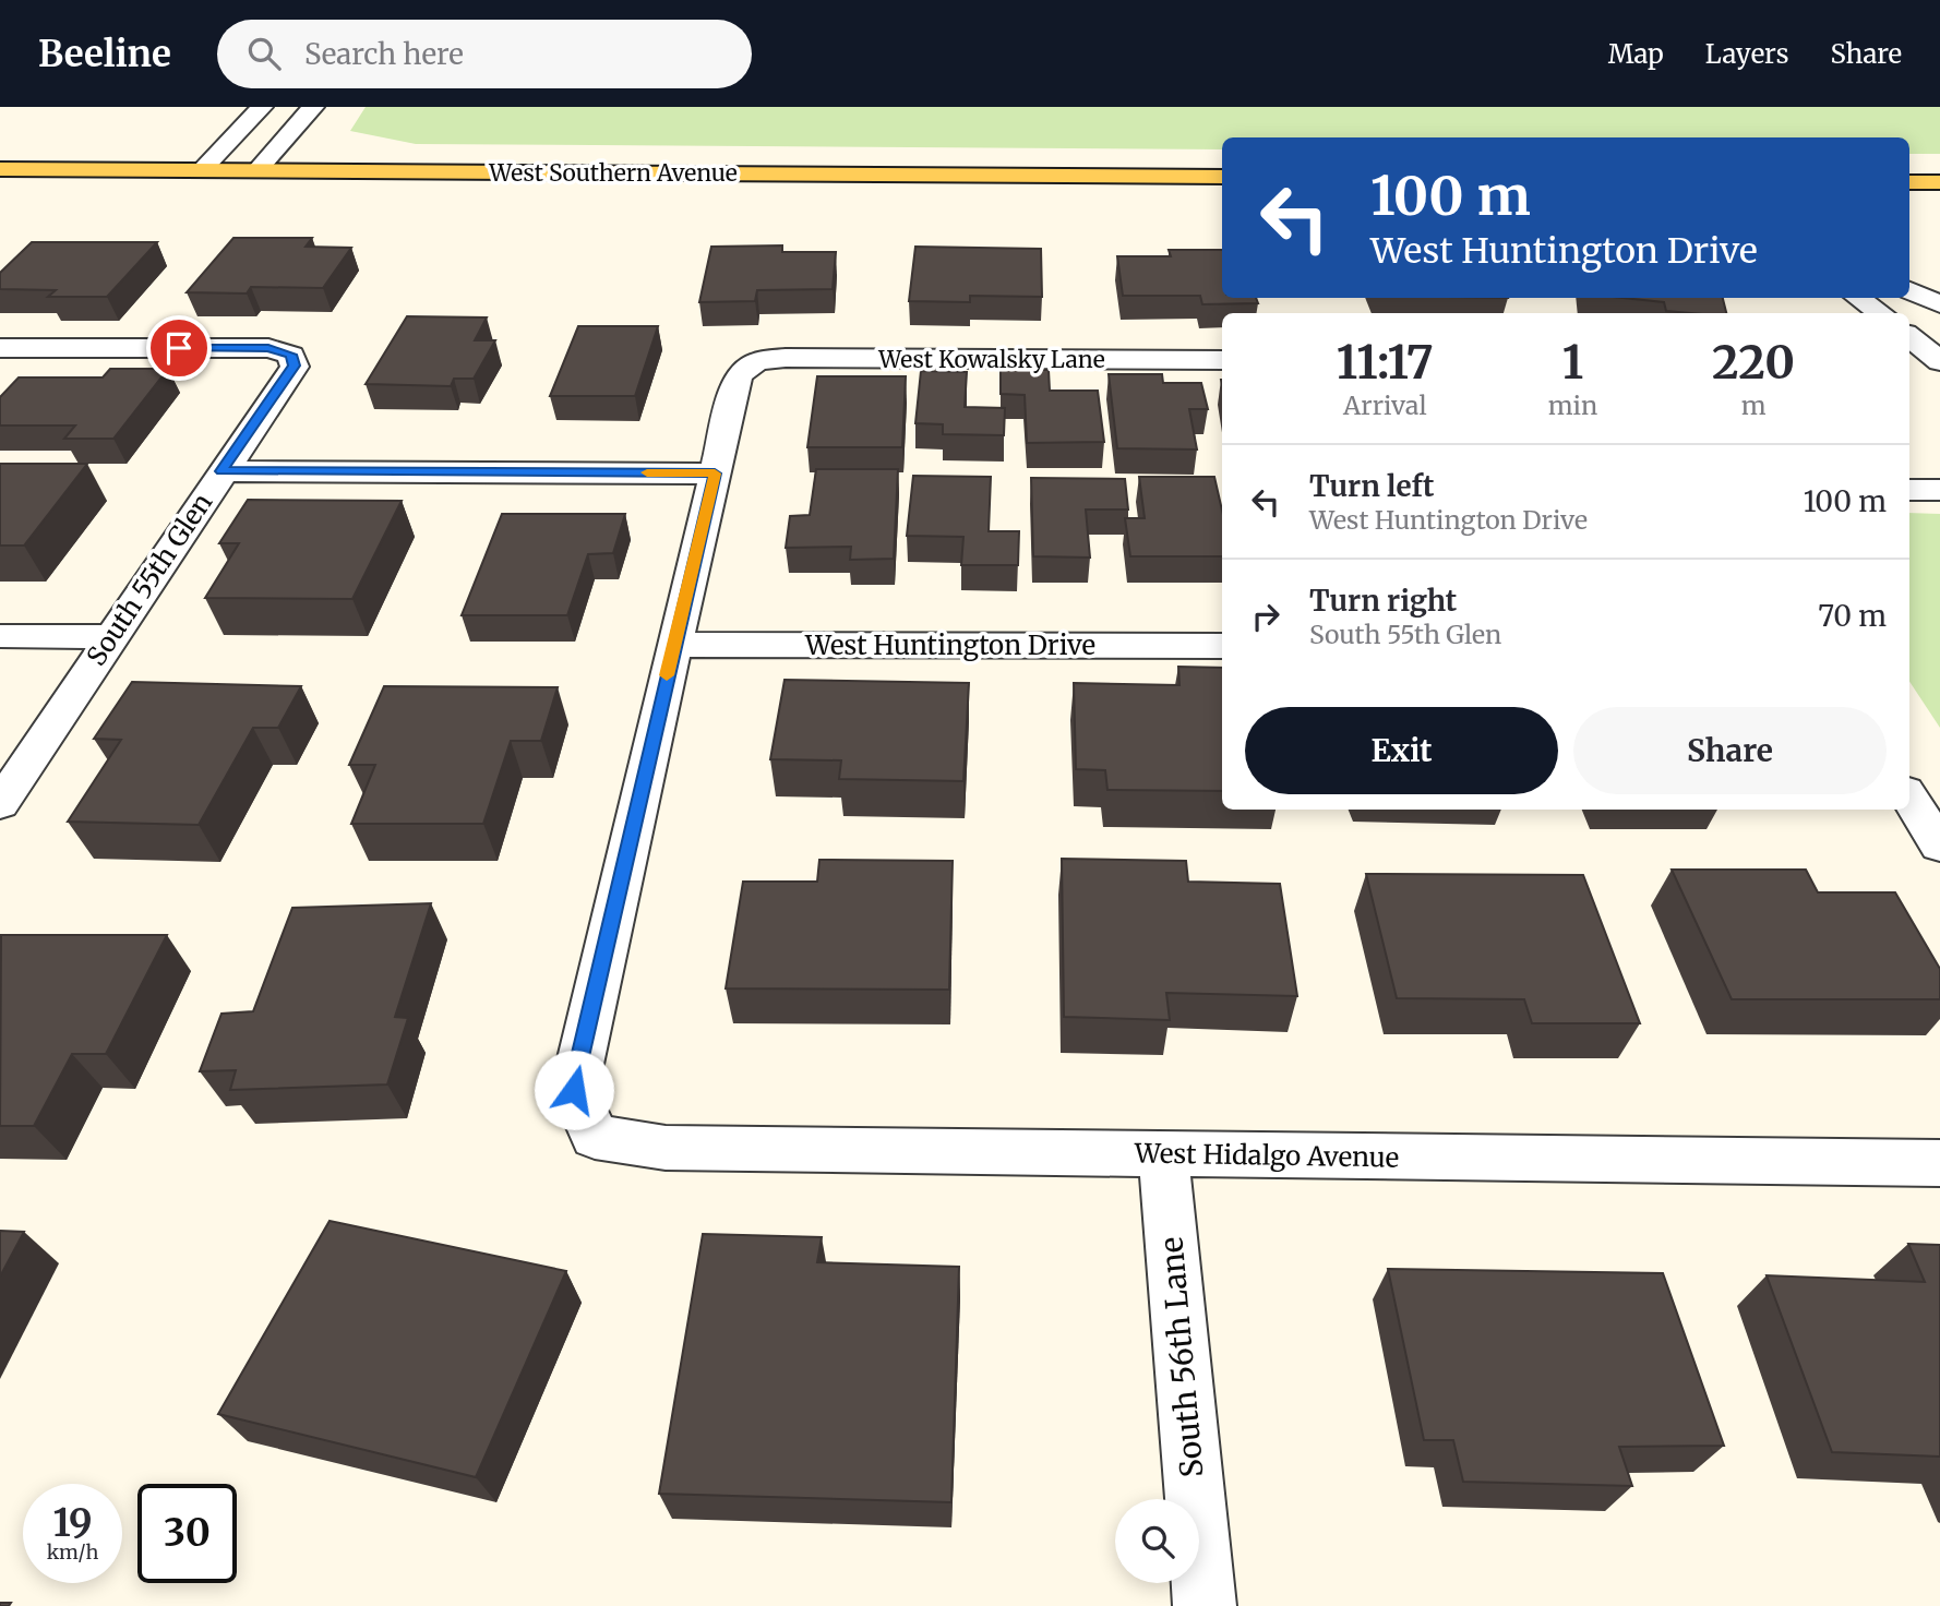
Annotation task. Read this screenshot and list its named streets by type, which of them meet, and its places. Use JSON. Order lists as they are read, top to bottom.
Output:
{
  "streets": {
    "main road": ["West Southern Avenue"],
    "street": [
      "West Kowalsky Lane",
      "South 55th Glen",
      "West Huntington Drive",
      "West Hidalgo Avenue",
      "South 56th Lane"
    ]
  },
  "crossings": [
    ["West Huntington Drive", "West Hidalgo Avenue"],
    ["West Hidalgo Avenue", "South 56th Lane"]
  ],
  "page": {
    "header": "Beeline",
    "search": "Search here",
    "nav": ["Map", "Layers", "Share"],
    "turn": ["100 m", "West Huntington Drive"],
    "eta": [
      "11:17",
      "Arrival",
      "1",
      "min",
      "220",
      "m"
    ],
    "list": [
      {
        "name": "Turn left",
        "note": "West Huntington Drive",
        "value": "100 m"
      },
      {
        "name": "Turn right",
        "note": "South 55th Glen",
        "value": "70 m"
      }
    ],
    "buttons": ["Exit", "Share"],
    "speed": "19 km/h",
    "limit": "30"
  }
}
